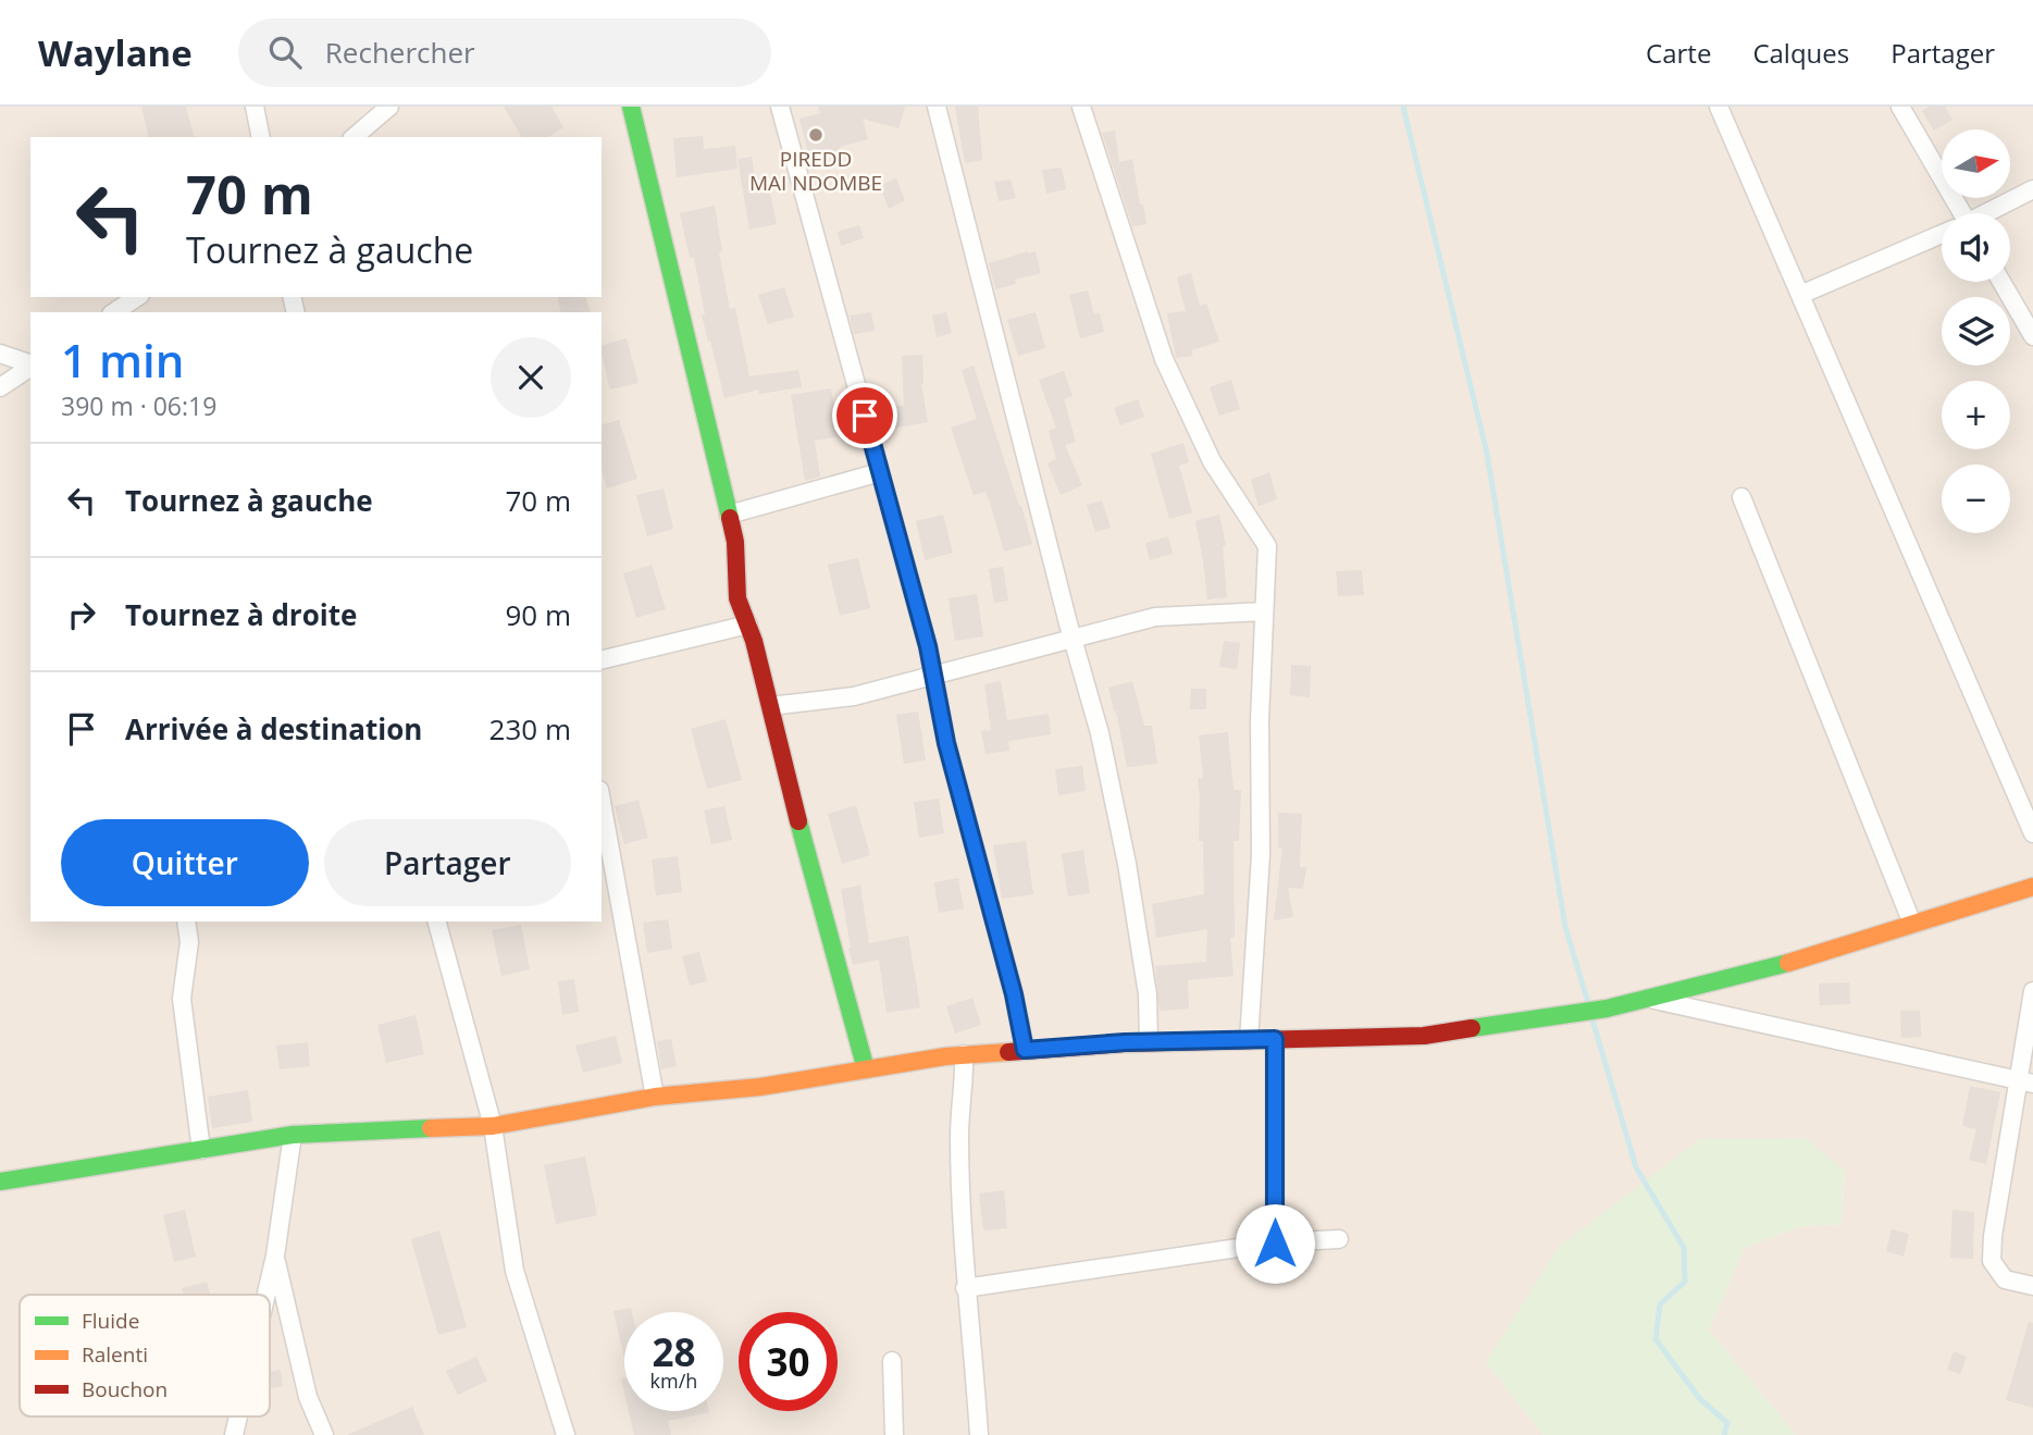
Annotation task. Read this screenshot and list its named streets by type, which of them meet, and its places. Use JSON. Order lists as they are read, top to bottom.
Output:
{
  "places": ["PIREDD MAI NDOMBE"],
  "legend": ["Fluide", "Ralenti", "Bouchon"],
  "north": "right",
  "page": {
    "header": "Waylane",
    "search": "Rechercher",
    "nav": ["Carte", "Calques", "Partager"],
    "map_buttons": ["+", "−"],
    "turn": ["70 m", "Tournez à gauche"],
    "heading": ["1 min", "390 m · 06:19"],
    "list": [
      {
        "name": "Tournez à gauche",
        "value": "70 m"
      },
      {
        "name": "Tournez à droite",
        "value": "90 m"
      },
      {
        "name": "Arrivée à destination",
        "value": "230 m"
      }
    ],
    "buttons": ["Quitter", "Partager"],
    "speed": "28 km/h",
    "limit": "30"
  }
}
